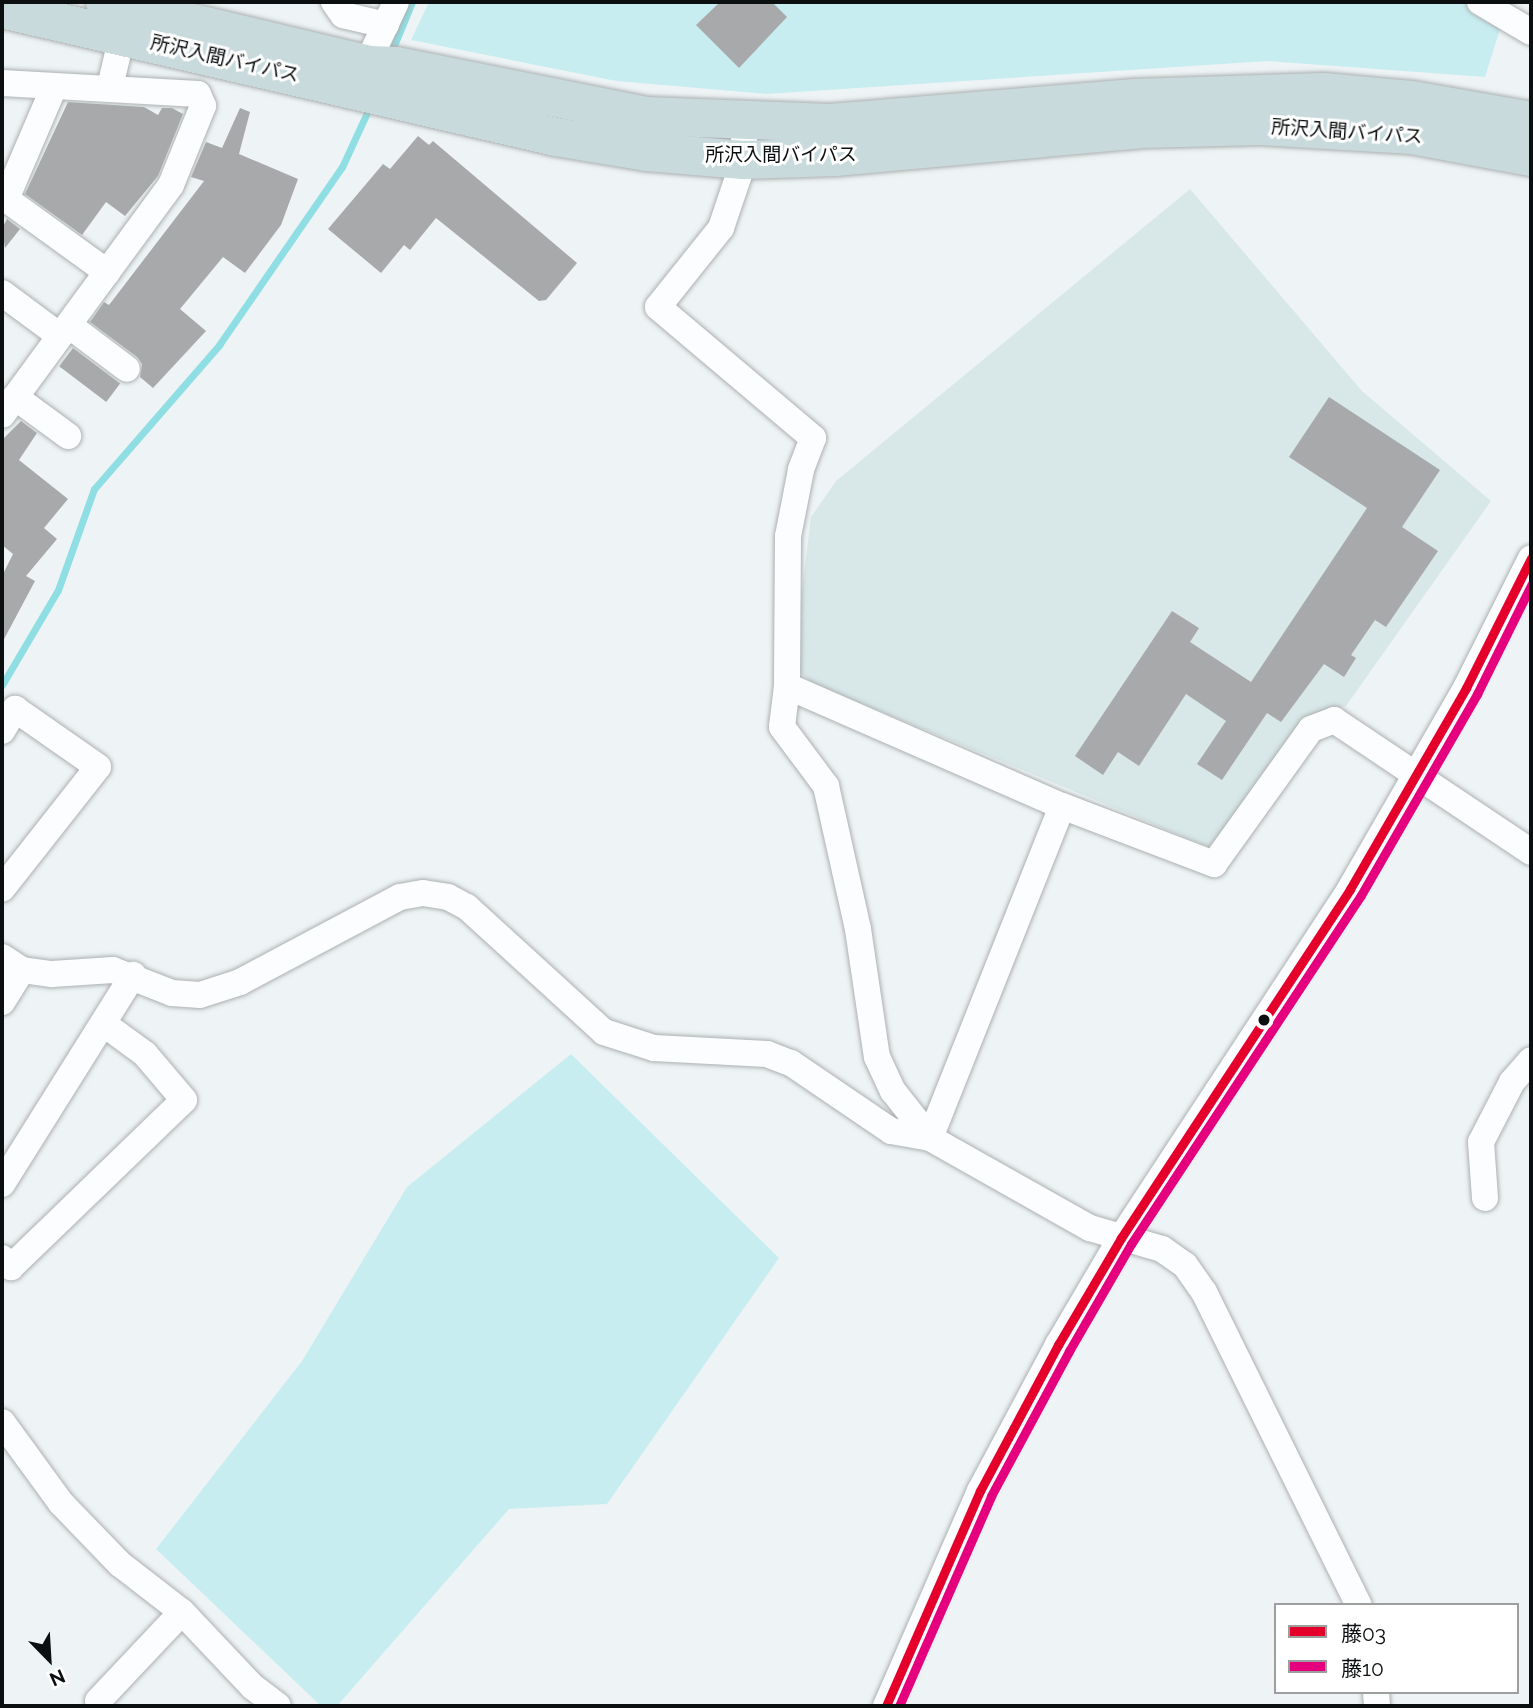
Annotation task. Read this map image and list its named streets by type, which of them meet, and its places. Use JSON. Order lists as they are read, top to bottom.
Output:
{
  "streets": {
    "highway": ["所沢入間バイパス"]
  },
  "lines": ["transit line 藤03", "transit line 藤10"],
  "legend": ["藤03", "藤10"],
  "north": "bottom right"
}
